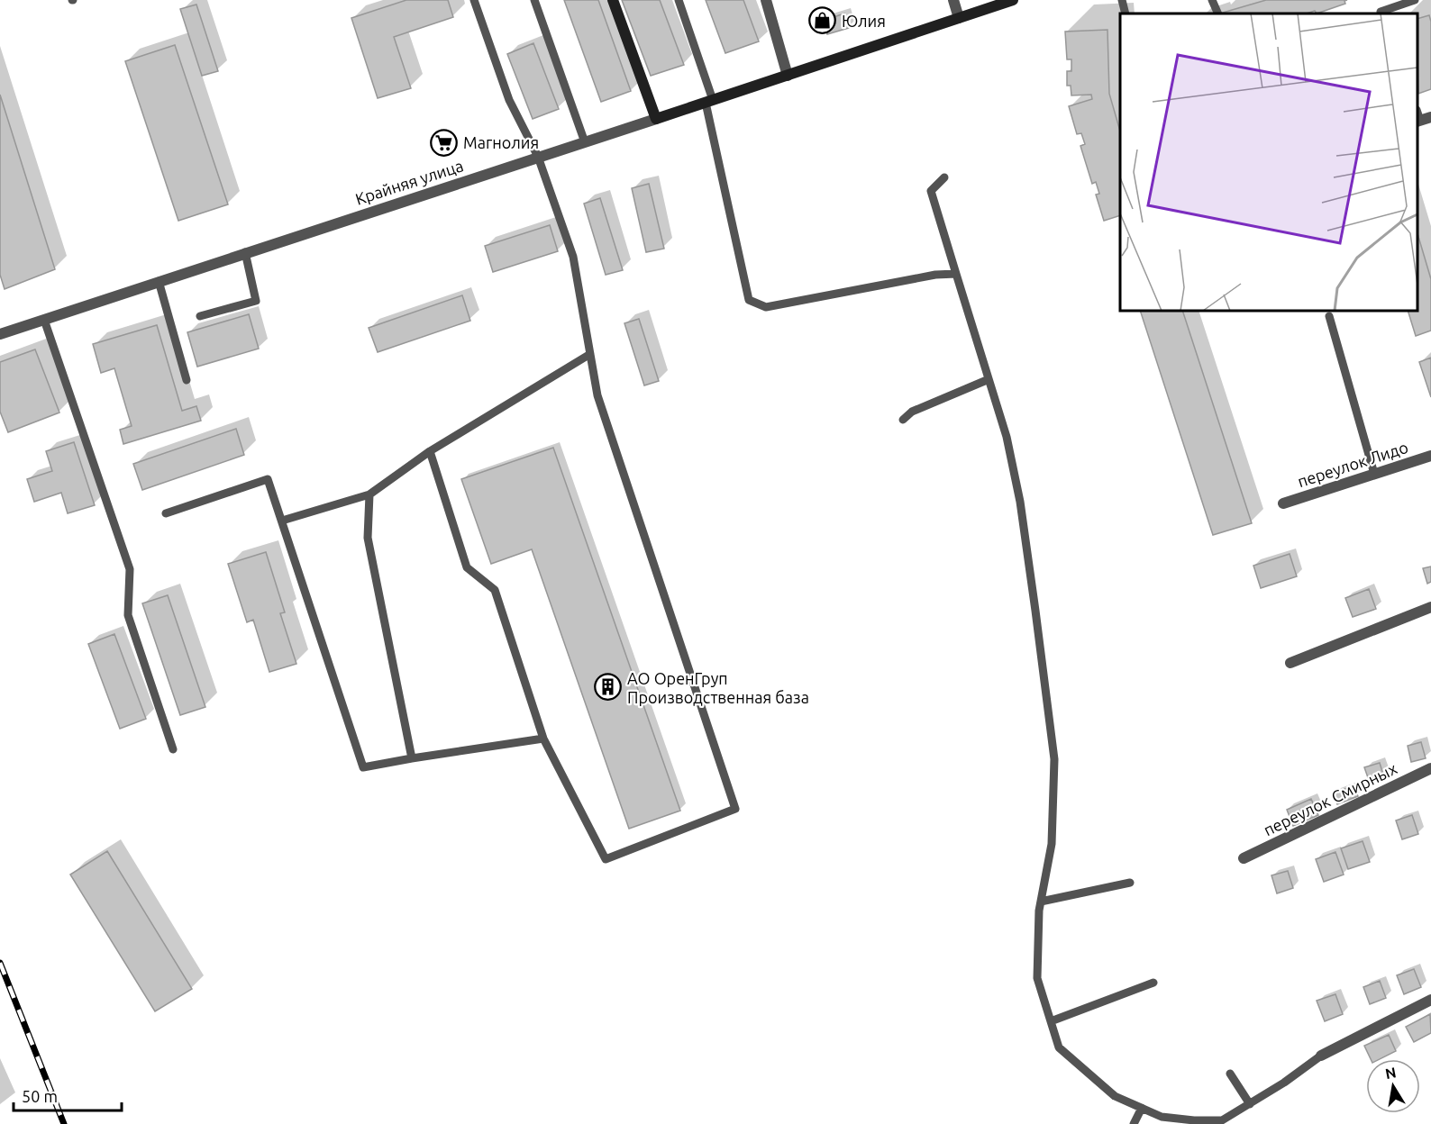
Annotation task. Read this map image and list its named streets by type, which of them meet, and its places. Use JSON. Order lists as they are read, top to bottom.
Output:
{
  "streets": {
    "street": ["Крайняя улица", "переулок Лидо", "переулок Смирных"]
  },
  "places": {
    "shop": ["Юлия"],
    "supermarket": ["Магнолия"],
    "building": ["АО ОренГруп Производственная база"]
  },
  "scale_bar": "50 m",
  "north": "top"
}
